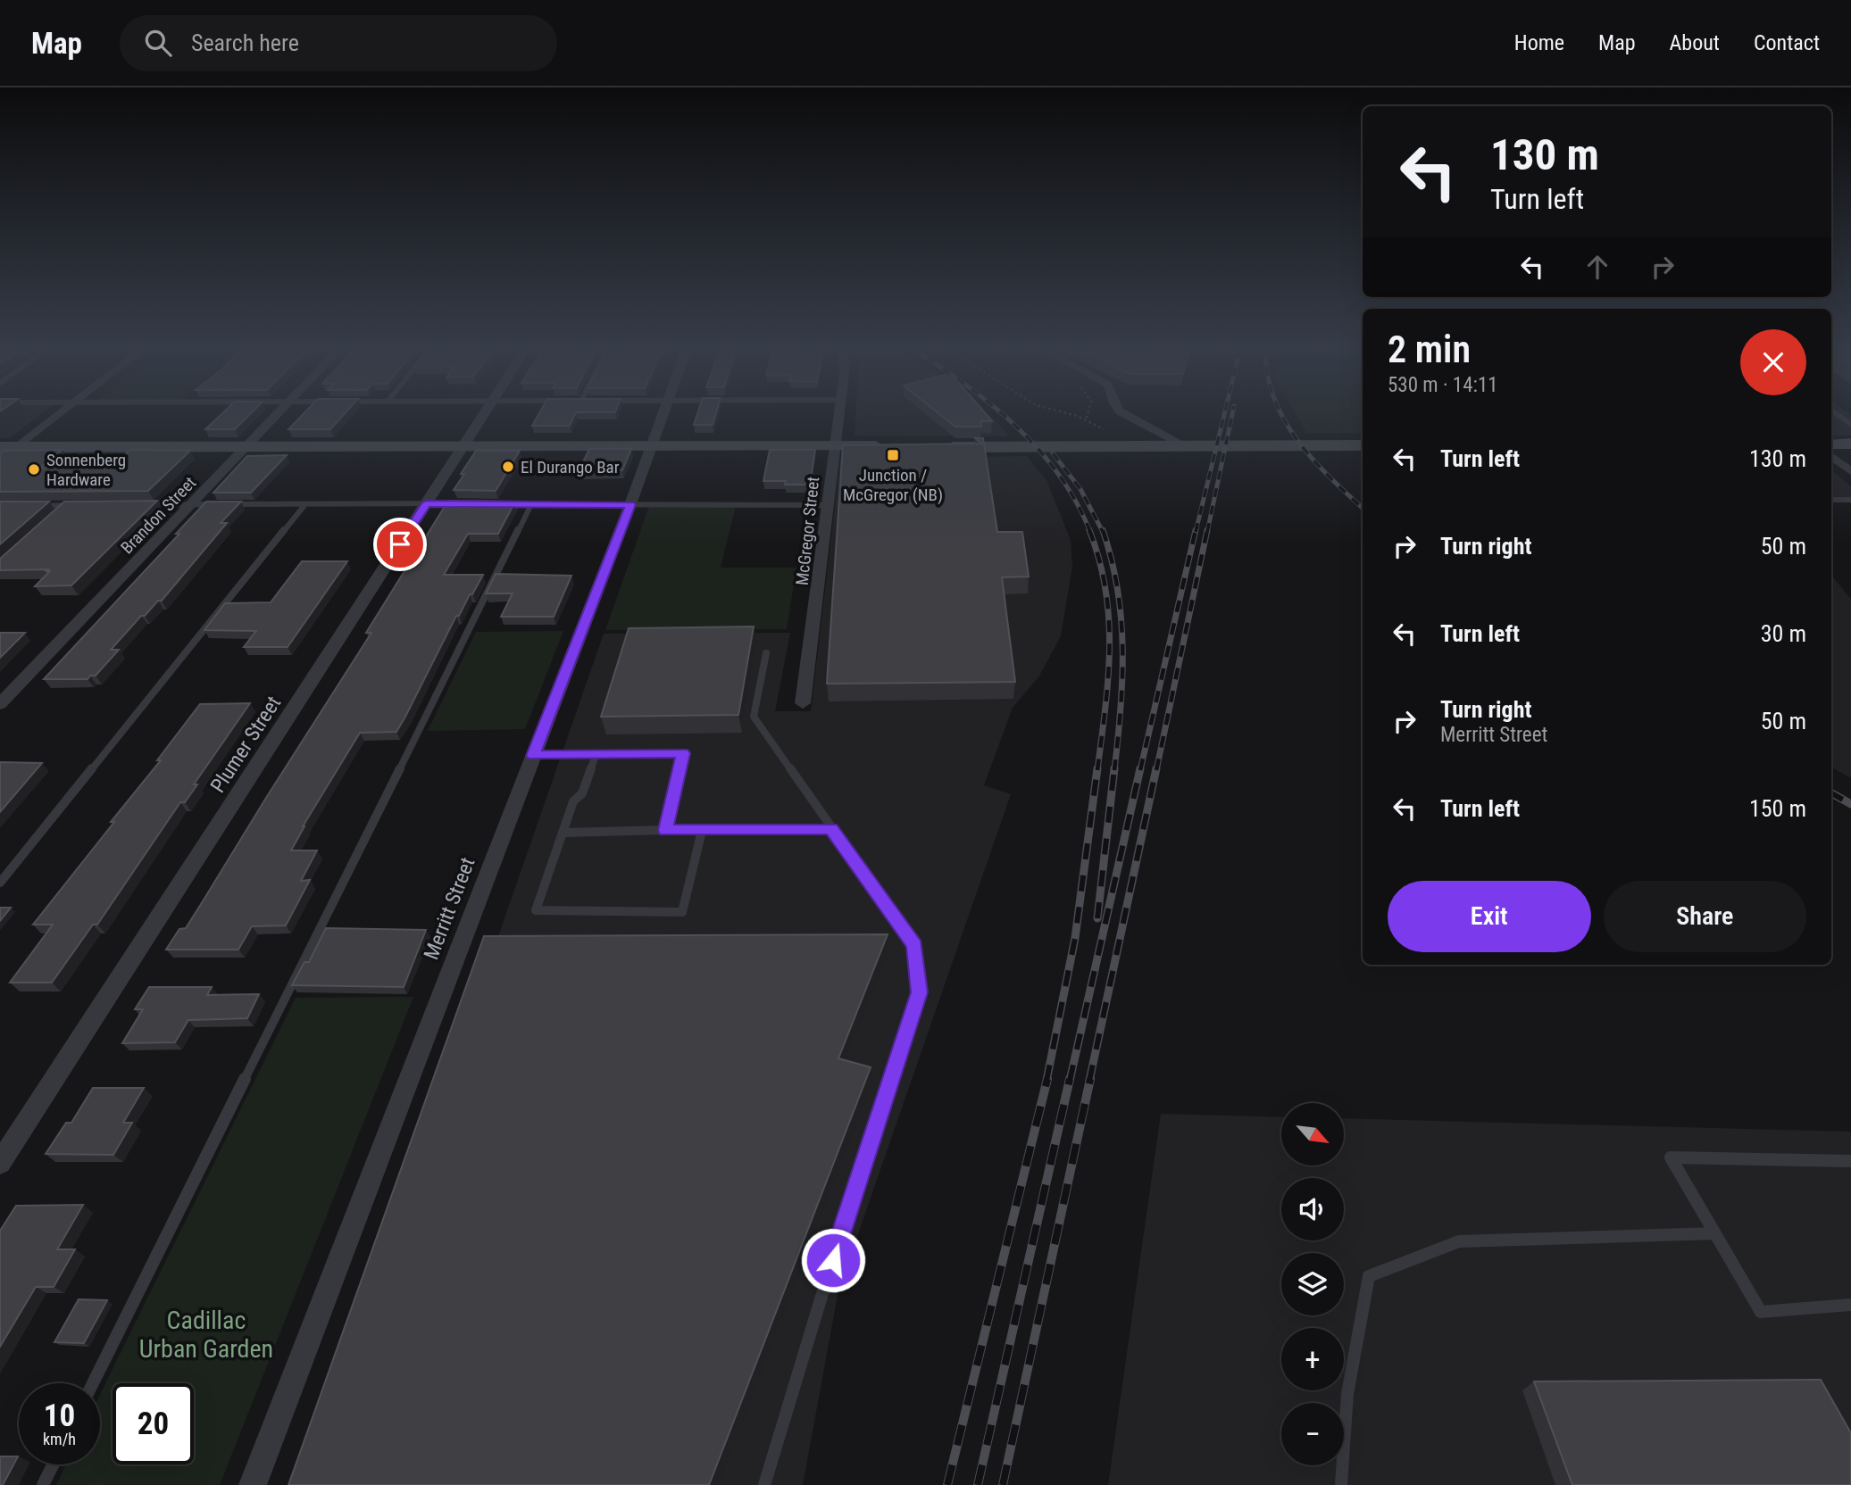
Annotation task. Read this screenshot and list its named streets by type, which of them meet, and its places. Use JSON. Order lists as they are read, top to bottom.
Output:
{
  "streets": {
    "street": [
      "Brandon Street",
      "McGregor Street",
      "Plumer Street",
      "Merritt Street"
    ]
  },
  "parks": ["Cadillac Urban Garden"],
  "places": {
    "transit": ["Junction / McGregor (NB)"],
    "other": ["El Durango Bar", "Sonnenberg Hardware"]
  },
  "north": "bottom right",
  "page": {
    "header": "Map",
    "search": "Search here",
    "nav": [
      "Home",
      "Map",
      "About",
      "Contact"
    ],
    "turn": ["130 m", "Turn left"],
    "heading": ["2 min", "530 m · 14:11"],
    "list": [
      {
        "name": "Turn left",
        "value": "130 m"
      },
      {
        "name": "Turn right",
        "value": "50 m"
      },
      {
        "name": "Turn left",
        "value": "30 m"
      },
      {
        "name": "Turn right",
        "note": "Merritt Street",
        "value": "50 m"
      },
      {
        "name": "Turn left",
        "value": "150 m"
      }
    ],
    "buttons": ["Exit", "Share"],
    "map_buttons": ["+", "−"],
    "speed": "10 km/h",
    "limit": "20"
  }
}
